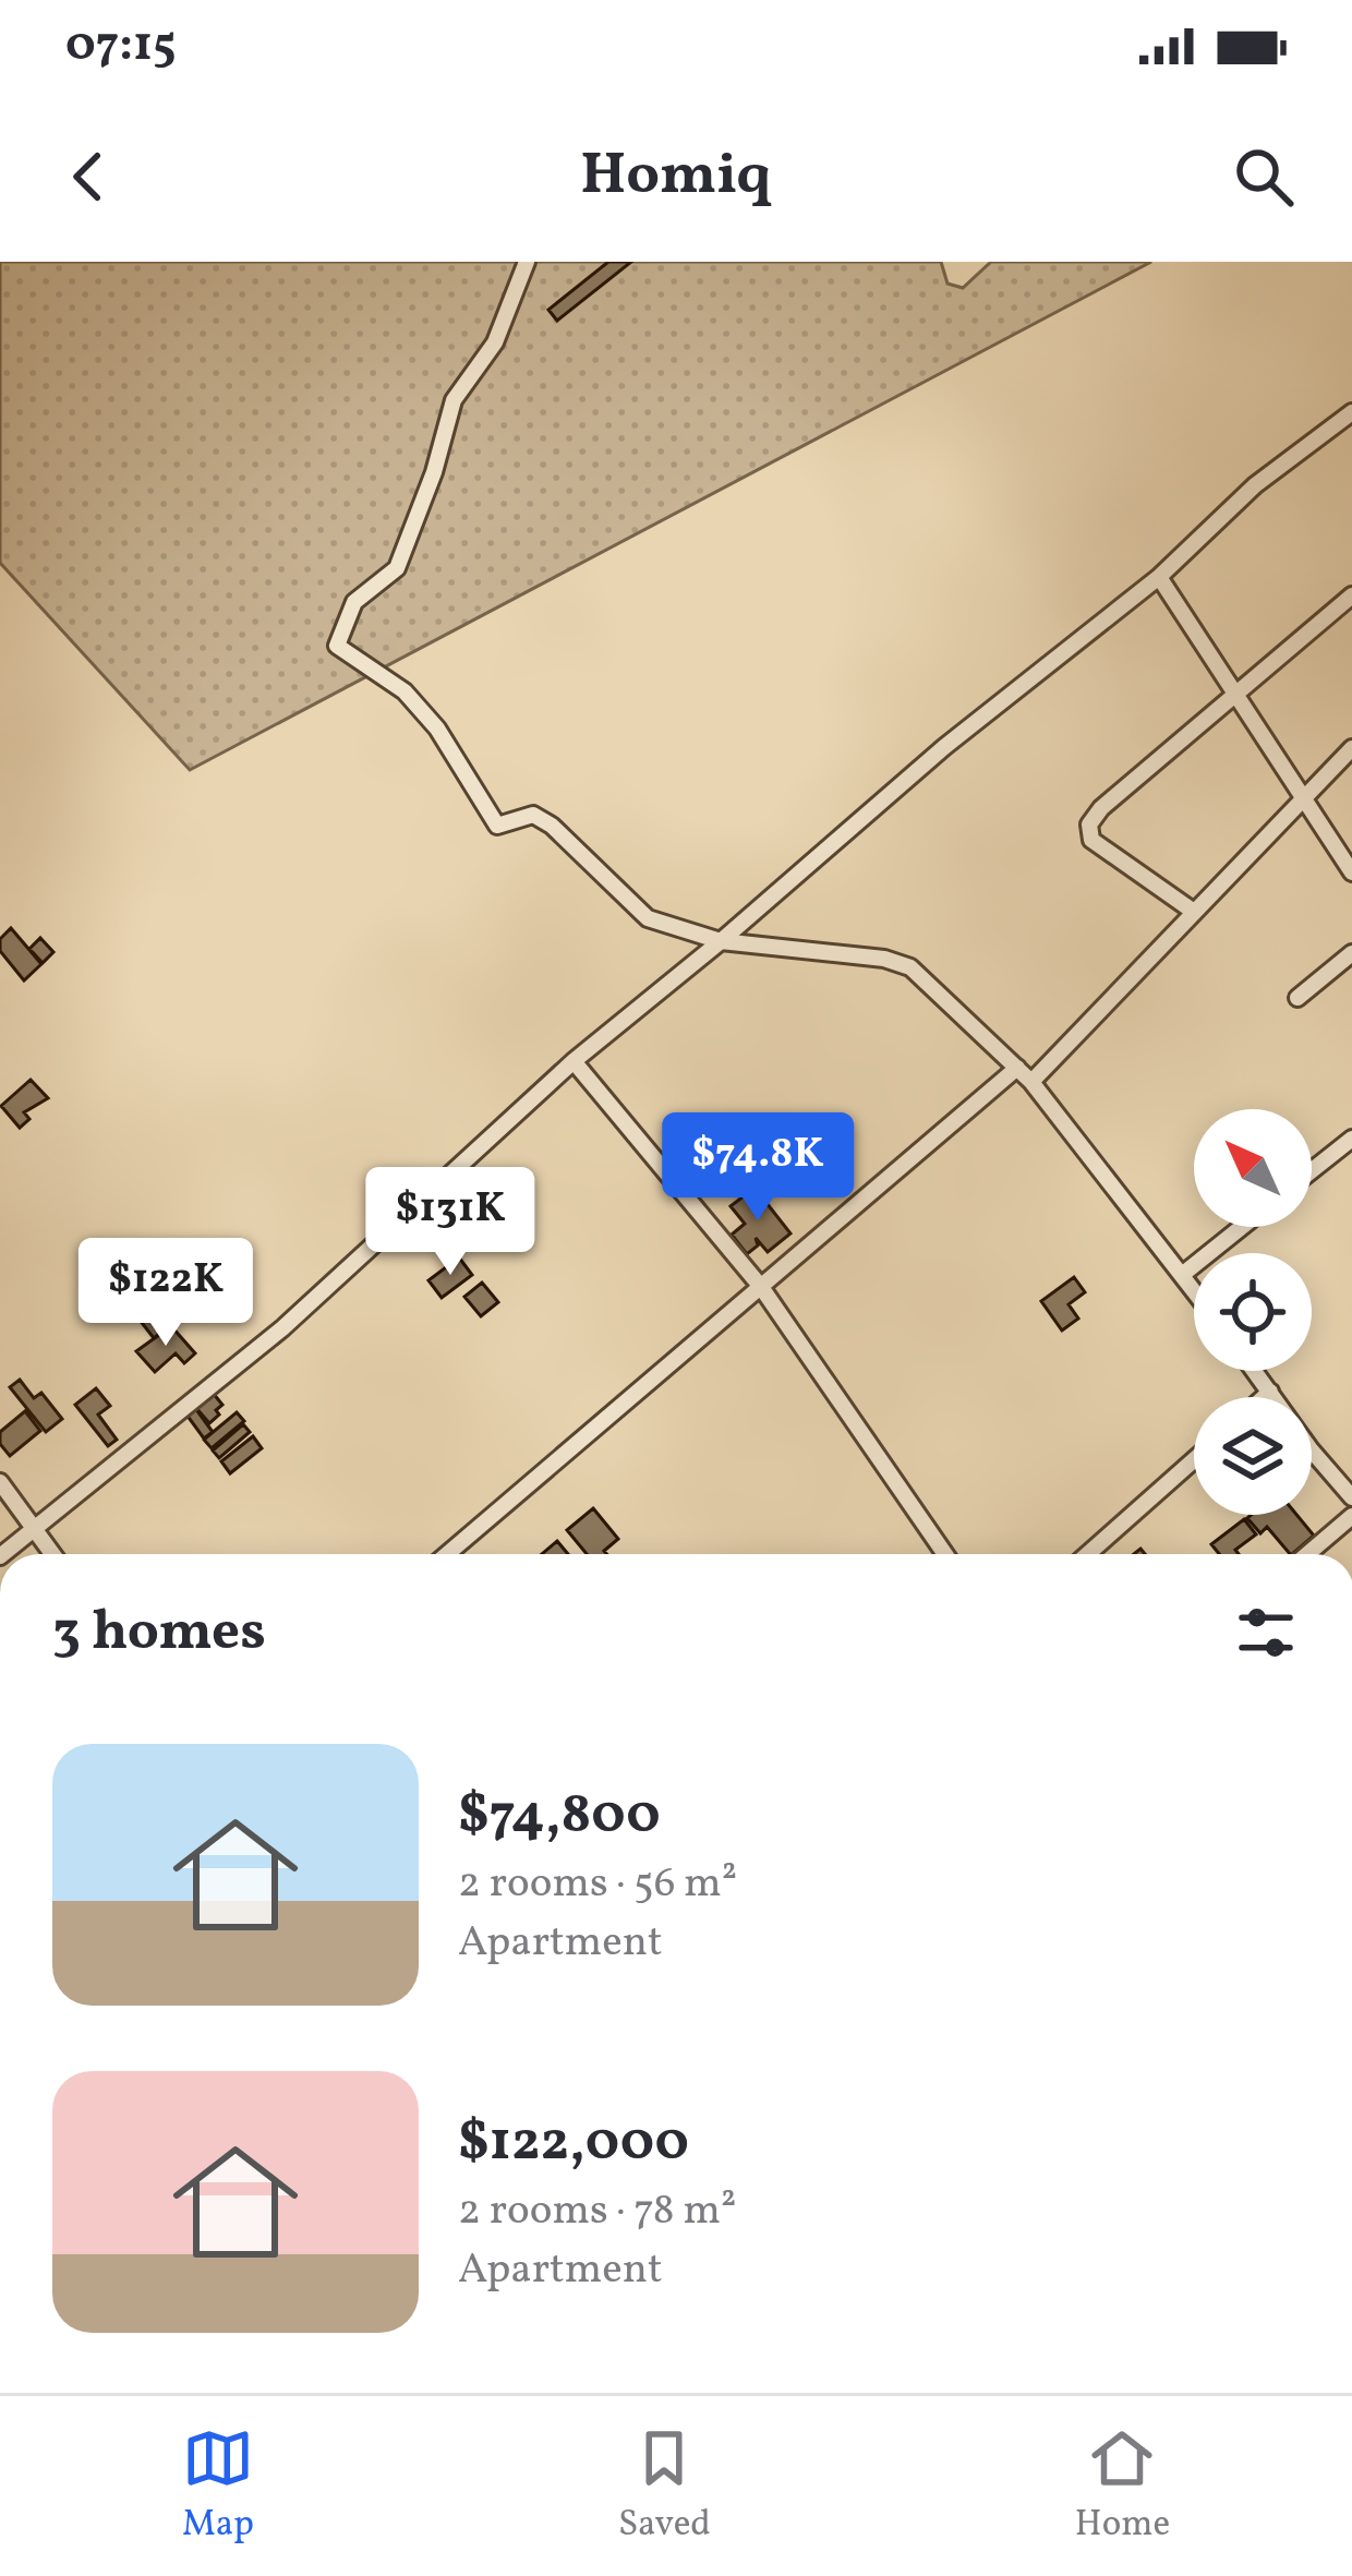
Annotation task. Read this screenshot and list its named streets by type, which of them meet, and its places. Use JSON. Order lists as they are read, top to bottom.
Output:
{
  "north": "top left",
  "page": {
    "status": "07:15",
    "header": "Homiq",
    "price": ["$74.8K", "$131K", "$122K"],
    "heading": "3 homes",
    "list": [
      {
        "name": "$74,800",
        "note": "2 rooms · 56 m² · Apartment"
      },
      {
        "name": "$122,000",
        "note": "2 rooms · 78 m² · Apartment"
      }
    ],
    "tabs": ["Map", "Saved", "Home"]
  }
}
